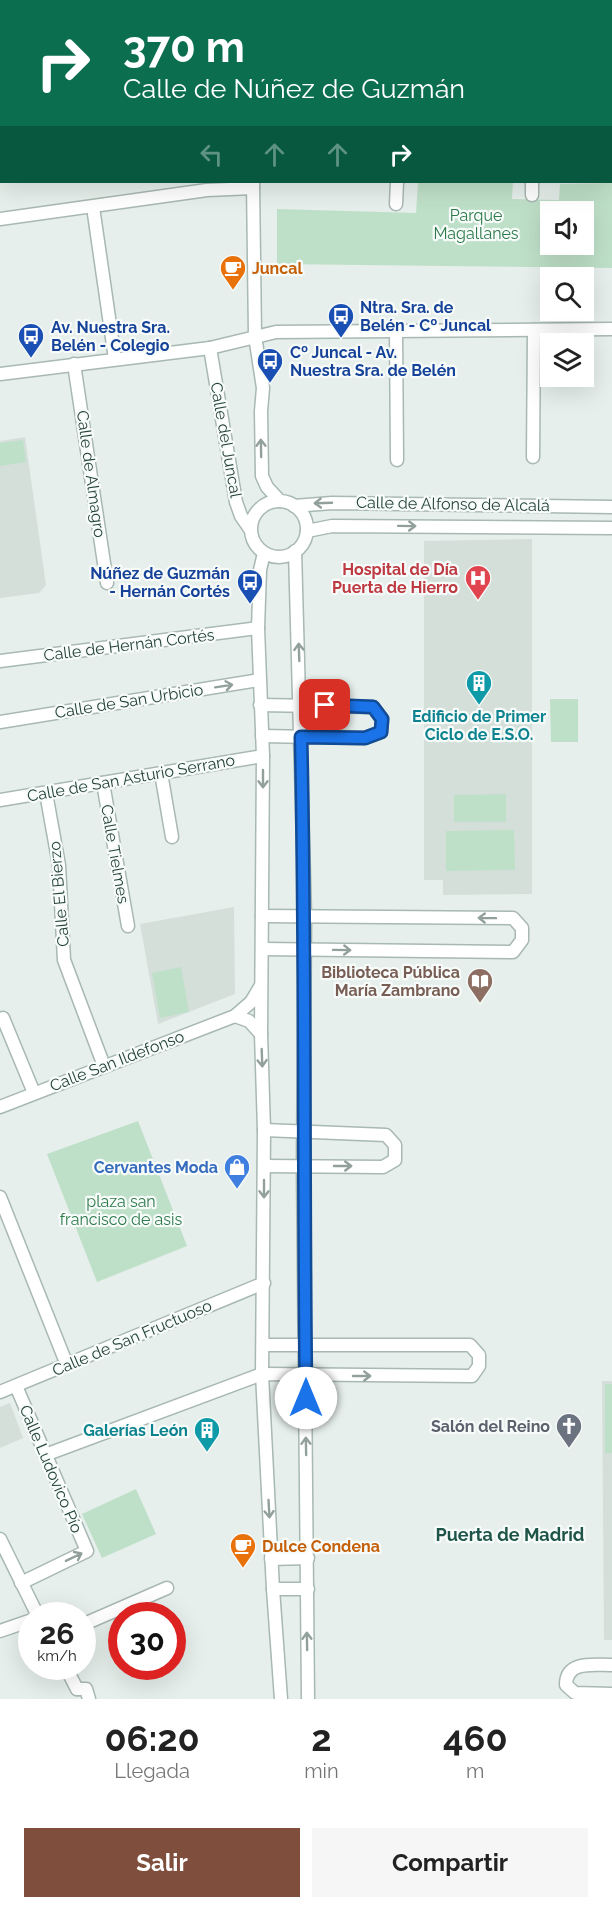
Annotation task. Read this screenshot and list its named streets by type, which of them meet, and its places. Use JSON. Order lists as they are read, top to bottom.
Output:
{
  "streets": {
    "street": [
      "Calle del Juncal",
      "Calle de Almagro",
      "Calle de Alfonso de Alcalá",
      "Calle de Hernán Cortés",
      "Calle de San Urbicio",
      "Calle de San Asturio Serrano",
      "Calle Tielmes",
      "Calle El Bierzo",
      "Calle San Ildefonso",
      "Calle de San Fructuoso",
      "Calle Ludovico Pío"
    ]
  },
  "crossings": [
    ["Calle del Juncal", "Calle de Alfonso de Alcalá"],
    ["Calle de San Asturio Serrano", "Calle Tielmes"],
    ["Calle de San Asturio Serrano", "Calle El Bierzo"],
    ["Calle El Bierzo", "Calle San Ildefonso"],
    ["Calle de San Fructuoso", "Calle Ludovico Pío"]
  ],
  "one_way": ["Calle de San Urbicio"],
  "districts": ["Puerta de Madrid"],
  "parks": ["Parque Magallanes", "plaza san francisco de asis"],
  "places": {
    "cafe": ["Juncal", "Dulce Condena"],
    "bus stop": [
      "Ntra. Sra. de Belén - Cº Juncal",
      "Av. Nuestra Sra. Belén - Colegio",
      "Cº Juncal - Av. Nuestra Sra. de Belén",
      "Núñez de Guzmán - Hernán Cortés"
    ],
    "hospital": ["Hospital de Día Puerta de Hierro"],
    "building": ["Edificio de Primer Ciclo de E.S.O.", "Galerías León"],
    "library": ["Biblioteca Pública María Zambrano"],
    "shop": ["Cervantes Moda"],
    "church": ["Salón del Reino"]
  },
  "page": {
    "turn": ["370 m", "Calle de Núñez de Guzmán"],
    "speed": "26 km/h",
    "limit": "30",
    "eta": [
      "06:20",
      "Llegada",
      "2",
      "min",
      "460",
      "m"
    ],
    "buttons": ["Salir", "Compartir"]
  }
}
